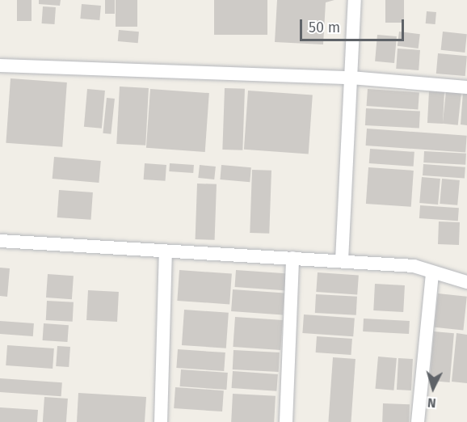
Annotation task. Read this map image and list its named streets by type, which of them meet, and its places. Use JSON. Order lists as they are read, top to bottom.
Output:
{
  "scale_bar": "50 m",
  "north": "bottom"
}
